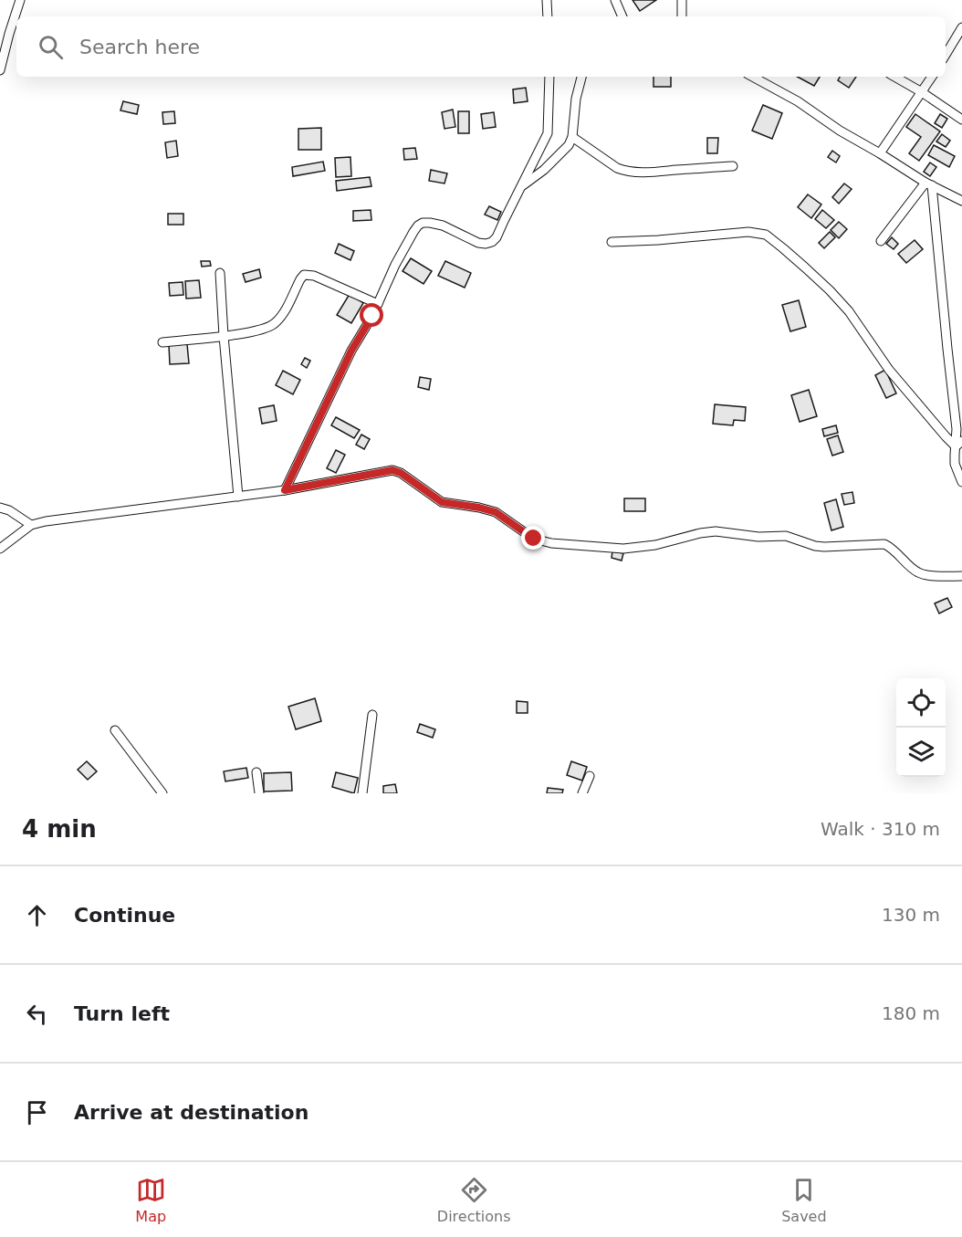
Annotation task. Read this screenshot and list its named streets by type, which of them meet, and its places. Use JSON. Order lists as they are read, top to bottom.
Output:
{
  "page": {
    "search": "Search here",
    "heading": ["4 min", "Walk · 310 m"],
    "list": [
      ["Continue", "130 m"],
      ["Turn left", "180 m"],
      "Arrive at destination"
    ],
    "nav": ["Map", "Directions", "Saved"]
  }
}
